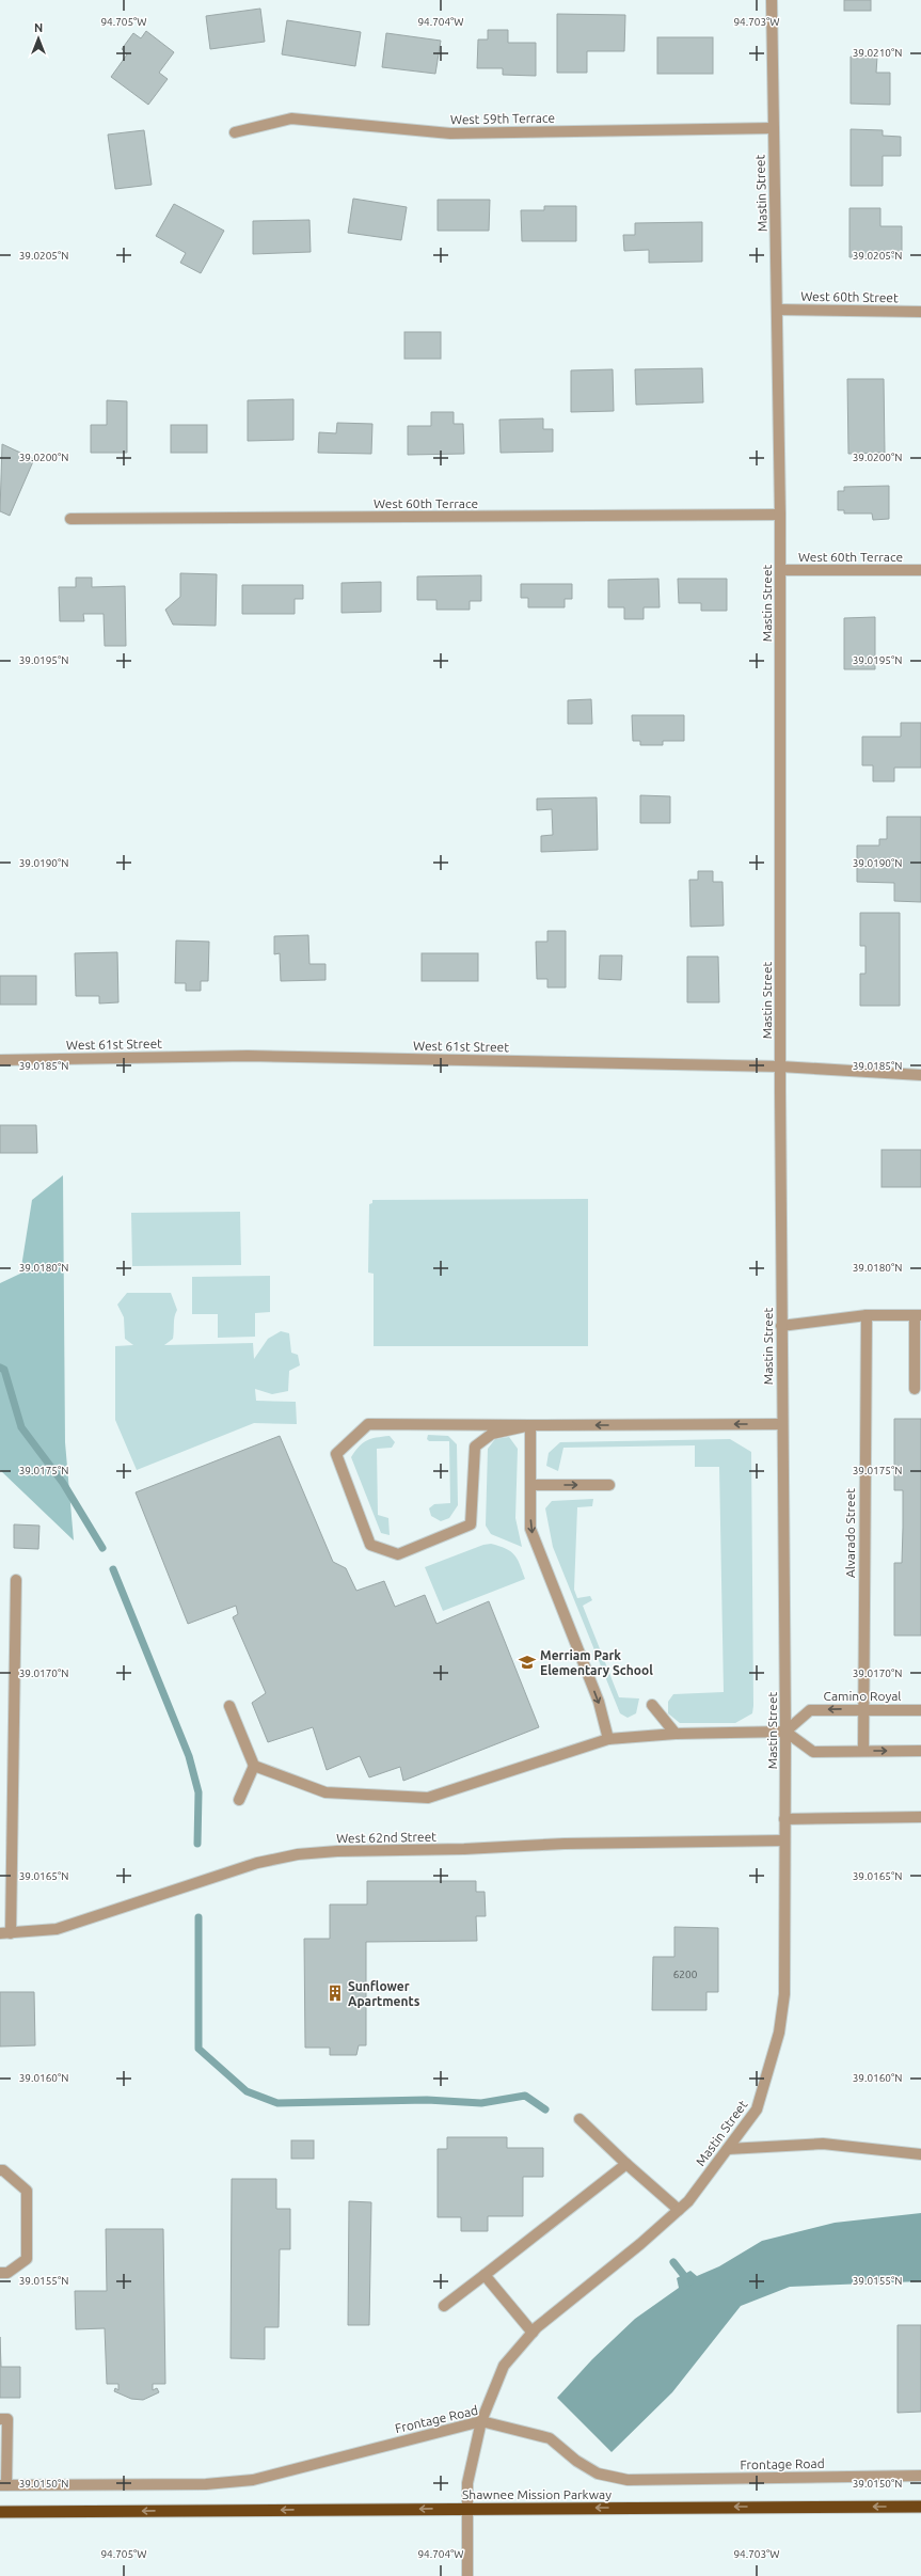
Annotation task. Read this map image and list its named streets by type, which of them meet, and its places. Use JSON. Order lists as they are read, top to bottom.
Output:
{
  "streets": {
    "highway": ["Shawnee Mission Parkway"],
    "street": [
      "West 59th Terrace",
      "Mastin Street",
      "West 60th Street",
      "West 60th Terrace",
      "West 61st Street",
      "Alvarado Street",
      "Camino Royal",
      "West 62nd Street",
      "Frontage Road"
    ]
  },
  "crossings": [
    ["West 59th Terrace", "Mastin Street"],
    ["Mastin Street", "West 60th Street"],
    ["Mastin Street", "West 60th Terrace"],
    ["Mastin Street", "West 61st Street"],
    ["Mastin Street", "Camino Royal"],
    ["Mastin Street", "West 62nd Street"],
    ["Mastin Street", "Frontage Road"],
    ["Mastin Street", "Shawnee Mission Parkway"],
    ["Alvarado Street", "Camino Royal"]
  ],
  "one_way": ["Camino Royal", "Shawnee Mission Parkway"],
  "places": {
    "school or university": ["Merriam Park Elementary School"],
    "building": ["Sunflower Apartments"]
  },
  "house_numbers": ["6200"],
  "north": "top",
  "coordinates": [
    "94.705°W",
    "94.704°W",
    "94.703°W",
    "39.0210°N",
    "39.0205°N",
    "39.0200°N",
    "39.0195°N",
    "39.0190°N",
    "39.0185°N",
    "39.0180°N",
    "39.0175°N",
    "39.0170°N",
    "39.0165°N",
    "39.0160°N",
    "39.0155°N",
    "39.0150°N"
  ]
}
